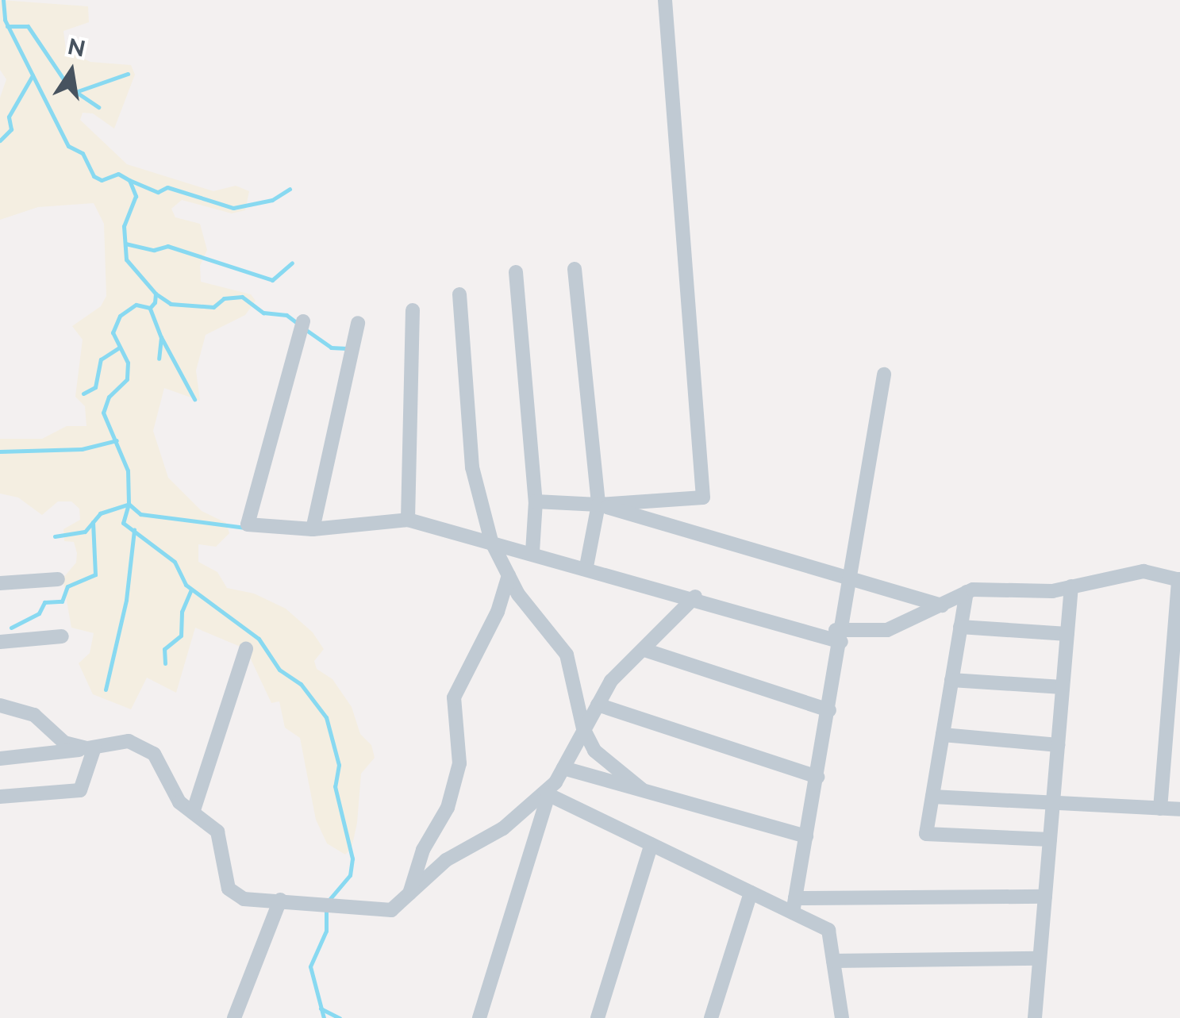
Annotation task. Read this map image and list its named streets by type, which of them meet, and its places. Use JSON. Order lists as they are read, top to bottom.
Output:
{
  "north": "top"
}
